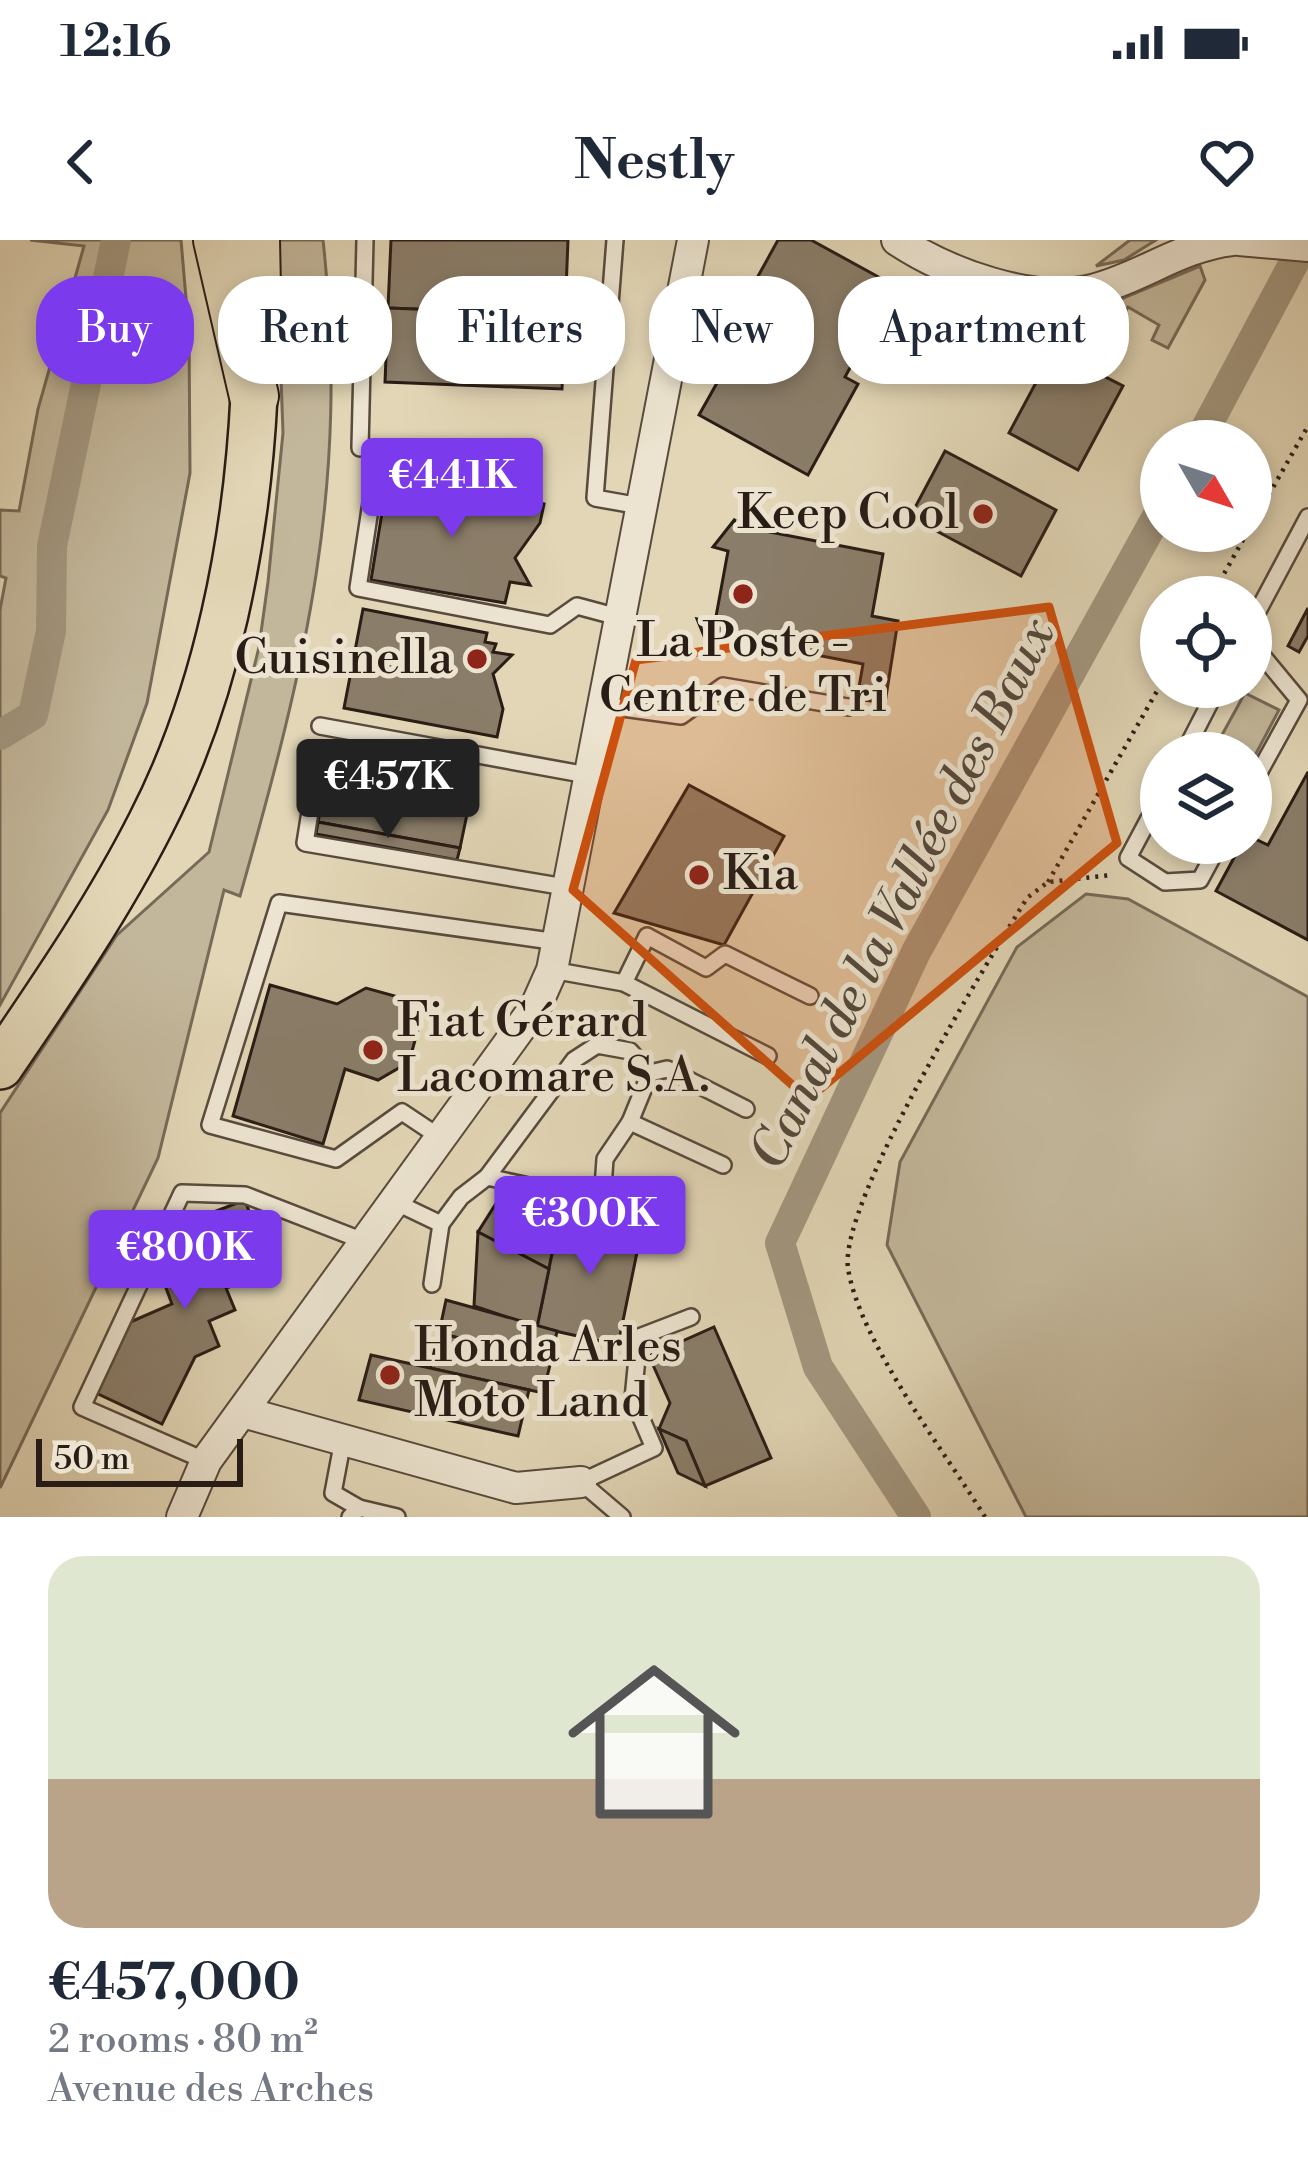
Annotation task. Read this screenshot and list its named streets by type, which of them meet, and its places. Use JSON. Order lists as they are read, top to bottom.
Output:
{
  "water": ["Canal de la Vallée des Baux"],
  "places": [
    "Keep Cool",
    "La Poste - Centre de Tri",
    "Cuisinella",
    "Kia",
    "Fiat Gérard Lacomare S.A.",
    "Honda Arles Moto Land"
  ],
  "scale_bar": "50 m",
  "north": "bottom right",
  "page": {
    "status": "12:16",
    "header": "Nestly",
    "chip": [
      "Buy",
      "Rent",
      "Filters",
      "New",
      "Apartment"
    ],
    "price": [
      "€441K",
      "€457K",
      "€300K",
      "€800K"
    ],
    "scale": "50 m",
    "list": [
      {
        "name": "€457,000",
        "note": "2 rooms · 80 m² · Avenue des Arches"
      }
    ]
  }
}
